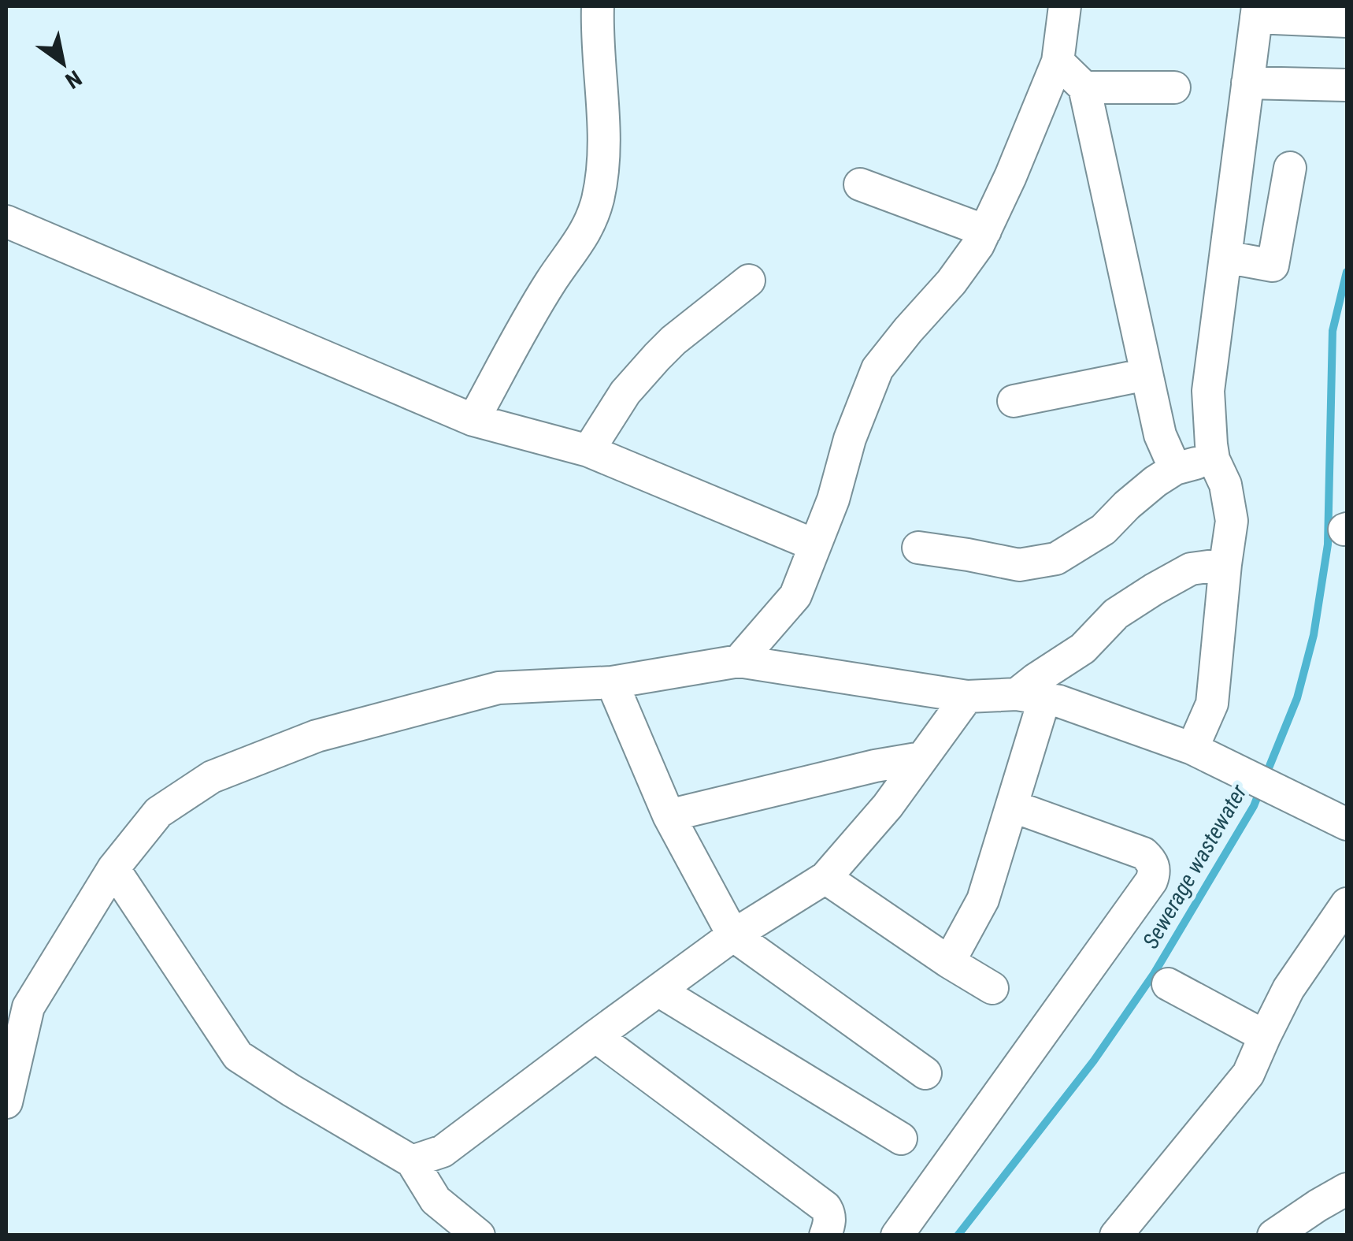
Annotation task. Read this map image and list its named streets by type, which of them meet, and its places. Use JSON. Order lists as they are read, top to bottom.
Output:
{
  "water": ["Sewerage wastewater"],
  "north": "bottom right"
}
